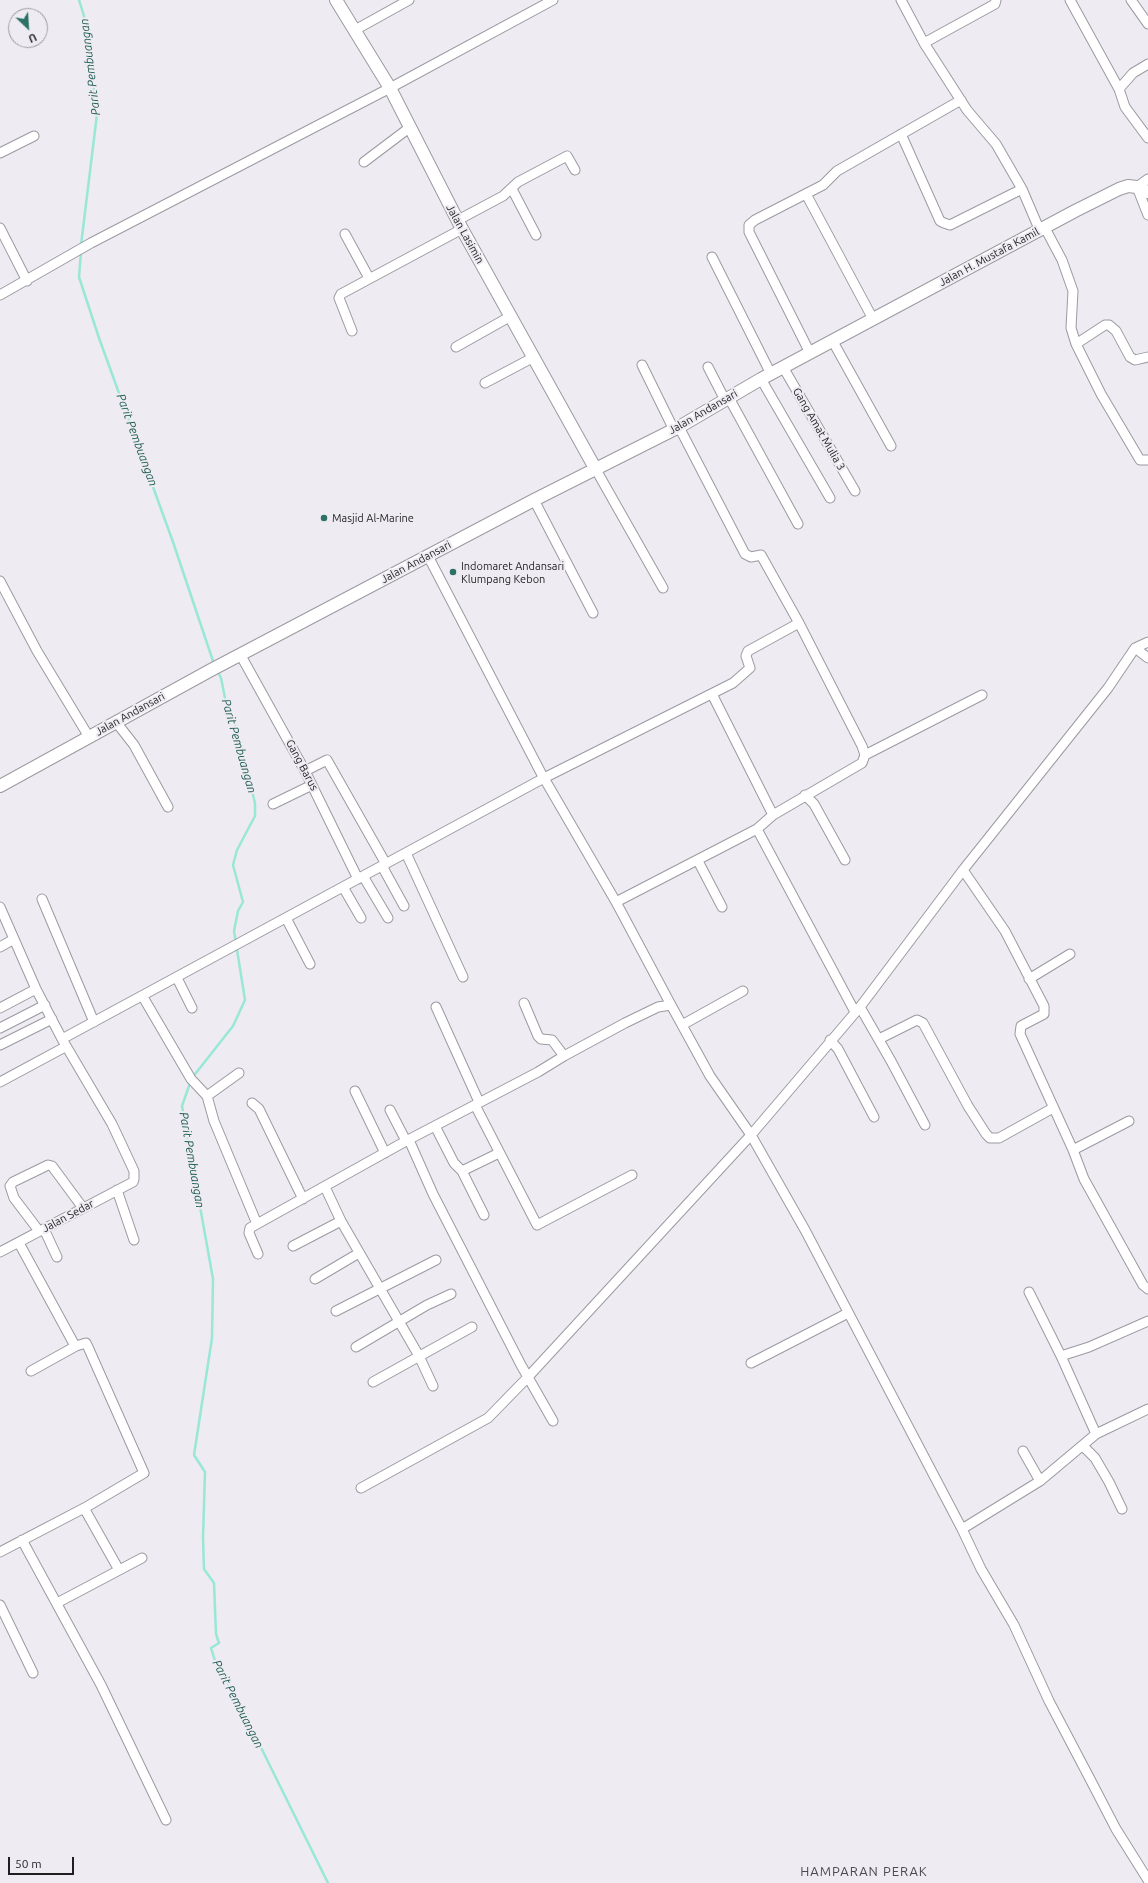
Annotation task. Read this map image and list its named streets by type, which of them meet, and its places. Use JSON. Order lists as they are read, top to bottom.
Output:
{
  "streets": {
    "street": [
      "Jalan Lasimin",
      "Jalan H. Mustafa Kamil",
      "Jalan Andansari",
      "Gang Amat Mulia 3",
      "Gang Barus",
      "Jalan Sedar"
    ]
  },
  "crossings": [
    ["Jalan Lasimin", "Jalan Andansari"],
    ["Jalan H. Mustafa Kamil", "Jalan Andansari"],
    ["Jalan Andansari", "Gang Amat Mulia 3"],
    ["Jalan Andansari", "Gang Barus"]
  ],
  "districts": ["HAMPARAN PERAK"],
  "water": ["Parit Pembuangan"],
  "places": ["Masjid Al-Marine", "Indomaret Andansari Klumpang Kebon"],
  "scale_bar": "50 m",
  "north": "bottom right"
}
